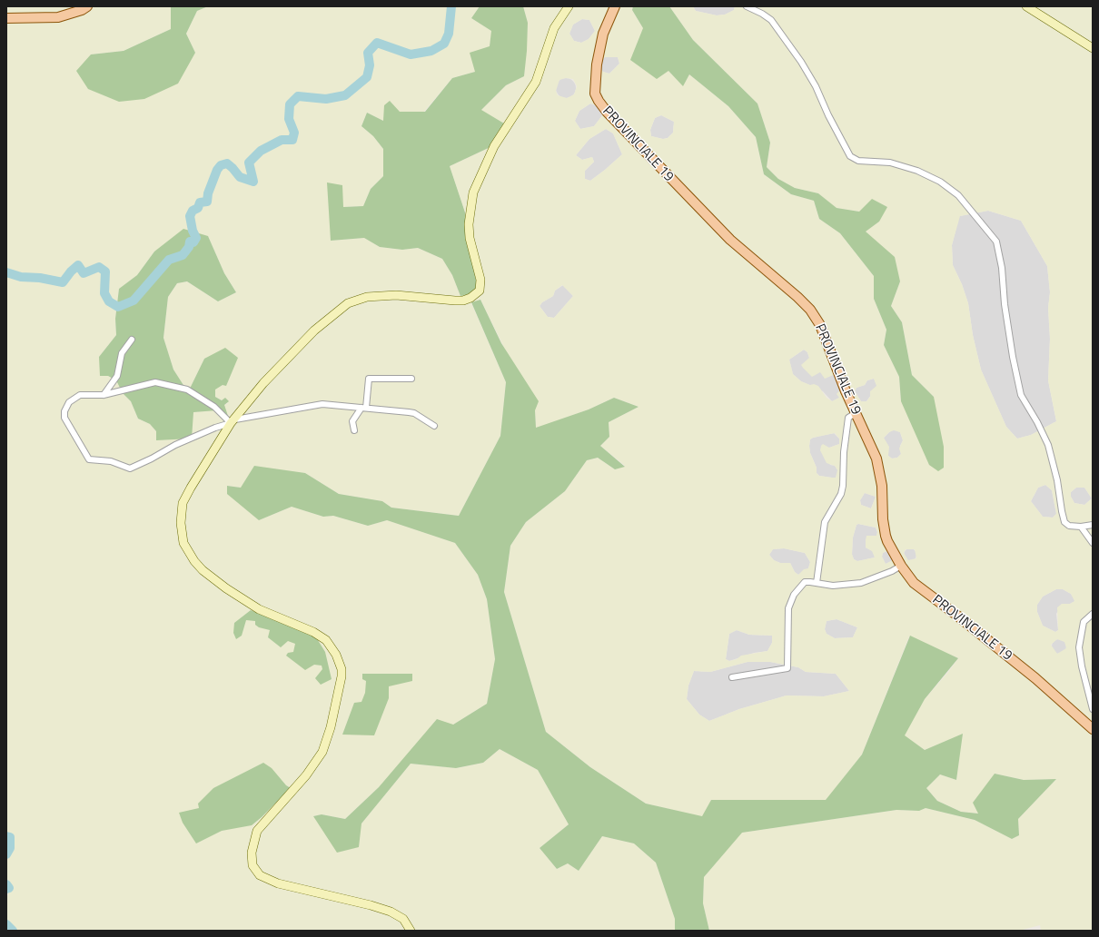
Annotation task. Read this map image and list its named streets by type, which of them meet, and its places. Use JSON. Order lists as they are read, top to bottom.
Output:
{
  "streets": {
    "main road": ["PROVINCIALE 19"]
  }
}
